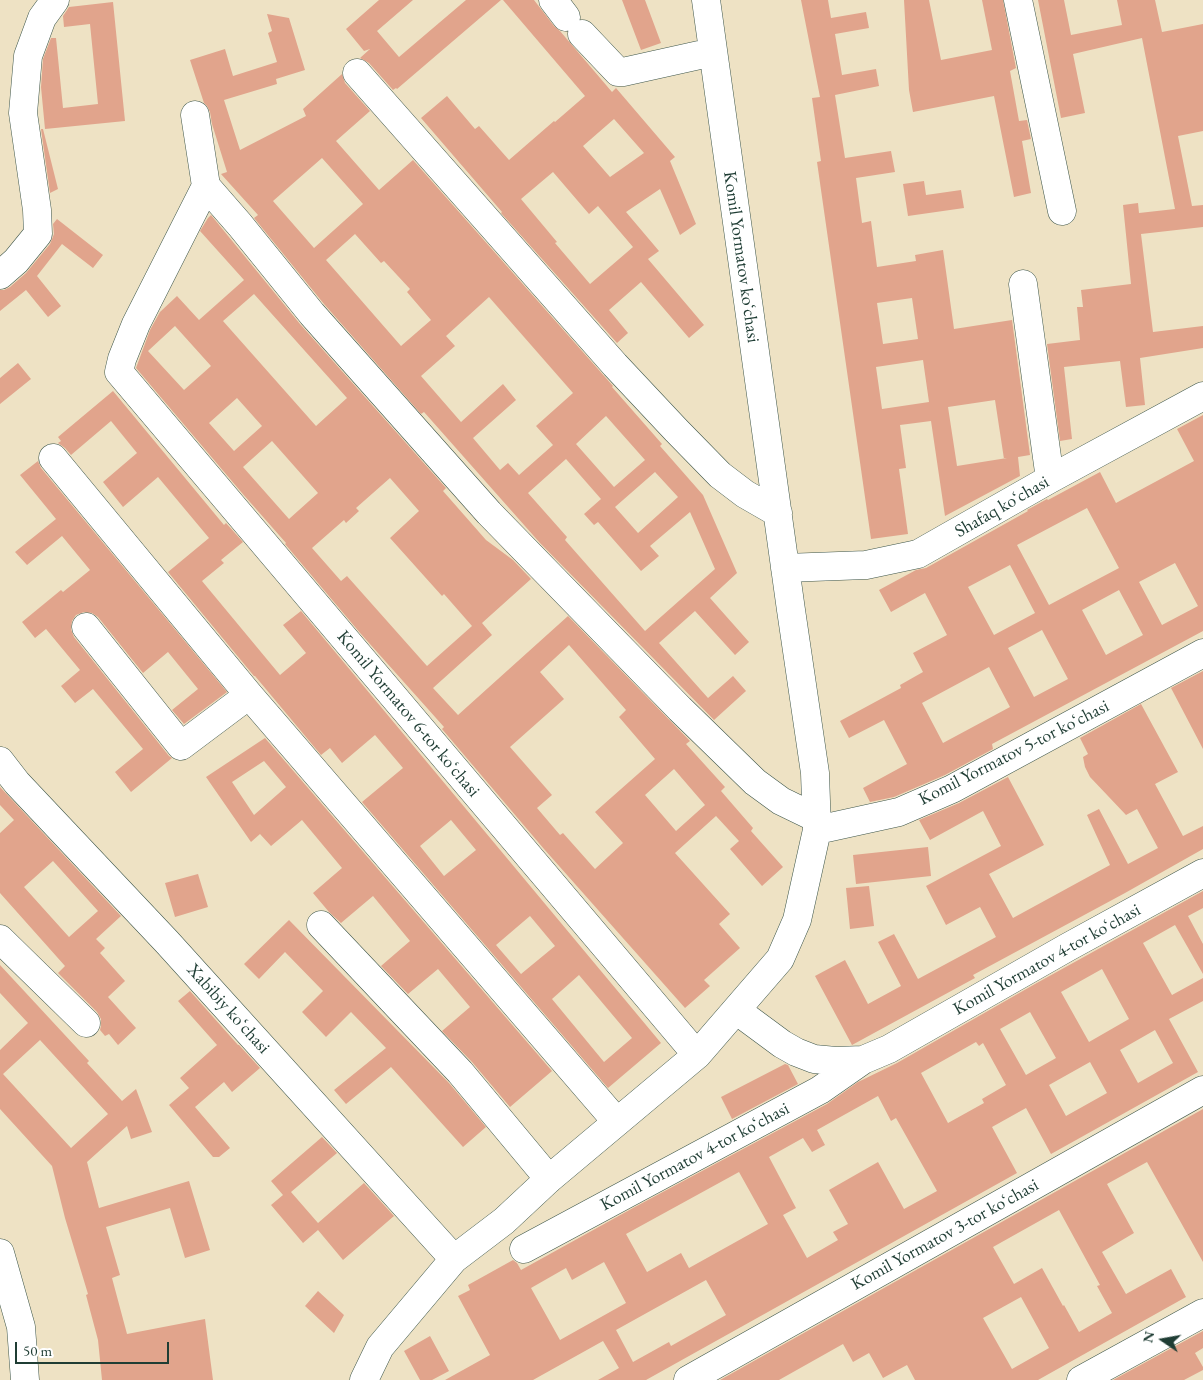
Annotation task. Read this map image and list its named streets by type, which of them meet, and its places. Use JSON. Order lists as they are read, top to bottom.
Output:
{
  "streets": {
    "street": [
      "Komil Yormatov koʻchasi",
      "Shafaq koʻchasi",
      "Komil Yormatov 6-tor koʻchasi",
      "Komil Yormatov 5-tor koʻchasi",
      "Komil Yormatov 4-tor koʻchasi",
      "Xabibiy koʻchasi",
      "Komil Yormatov 3-tor koʻchasi"
    ]
  },
  "crossings": [
    ["Komil Yormatov koʻchasi", "Shafaq koʻchasi"],
    ["Komil Yormatov koʻchasi", "Komil Yormatov 6-tor koʻchasi"],
    ["Komil Yormatov koʻchasi", "Komil Yormatov 5-tor koʻchasi"],
    ["Komil Yormatov koʻchasi", "Komil Yormatov 4-tor koʻchasi"],
    ["Komil Yormatov koʻchasi", "Xabibiy koʻchasi"]
  ],
  "scale_bar": "50 m",
  "north": "left"
}
